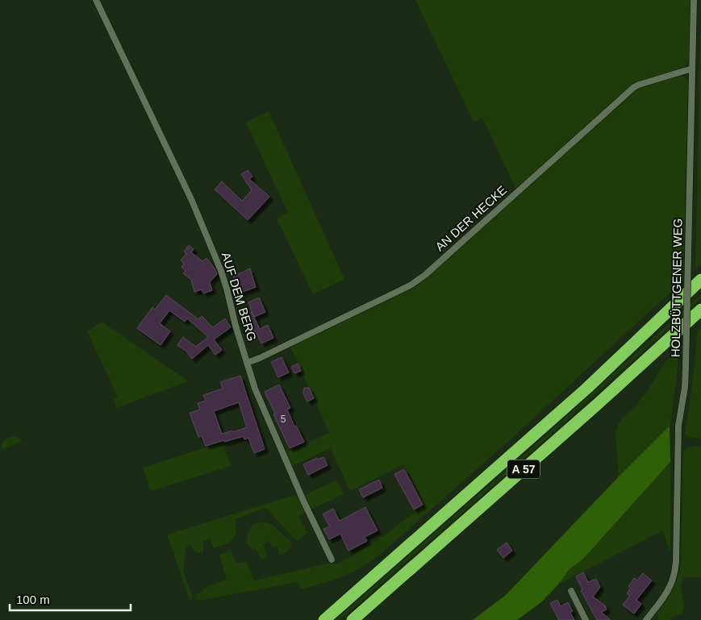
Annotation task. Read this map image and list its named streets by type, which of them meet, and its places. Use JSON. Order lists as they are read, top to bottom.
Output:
{
  "streets": {
    "highway": ["A 57"],
    "street": ["AN DER HECKE", "HOLZBÜTTGENER WEG", "AUF DEM BERG"]
  },
  "crossings": [
    ["AN DER HECKE", "HOLZBÜTTGENER WEG"],
    ["AN DER HECKE", "AUF DEM BERG"]
  ],
  "house_numbers": ["5"],
  "scale_bar": "100 m"
}
